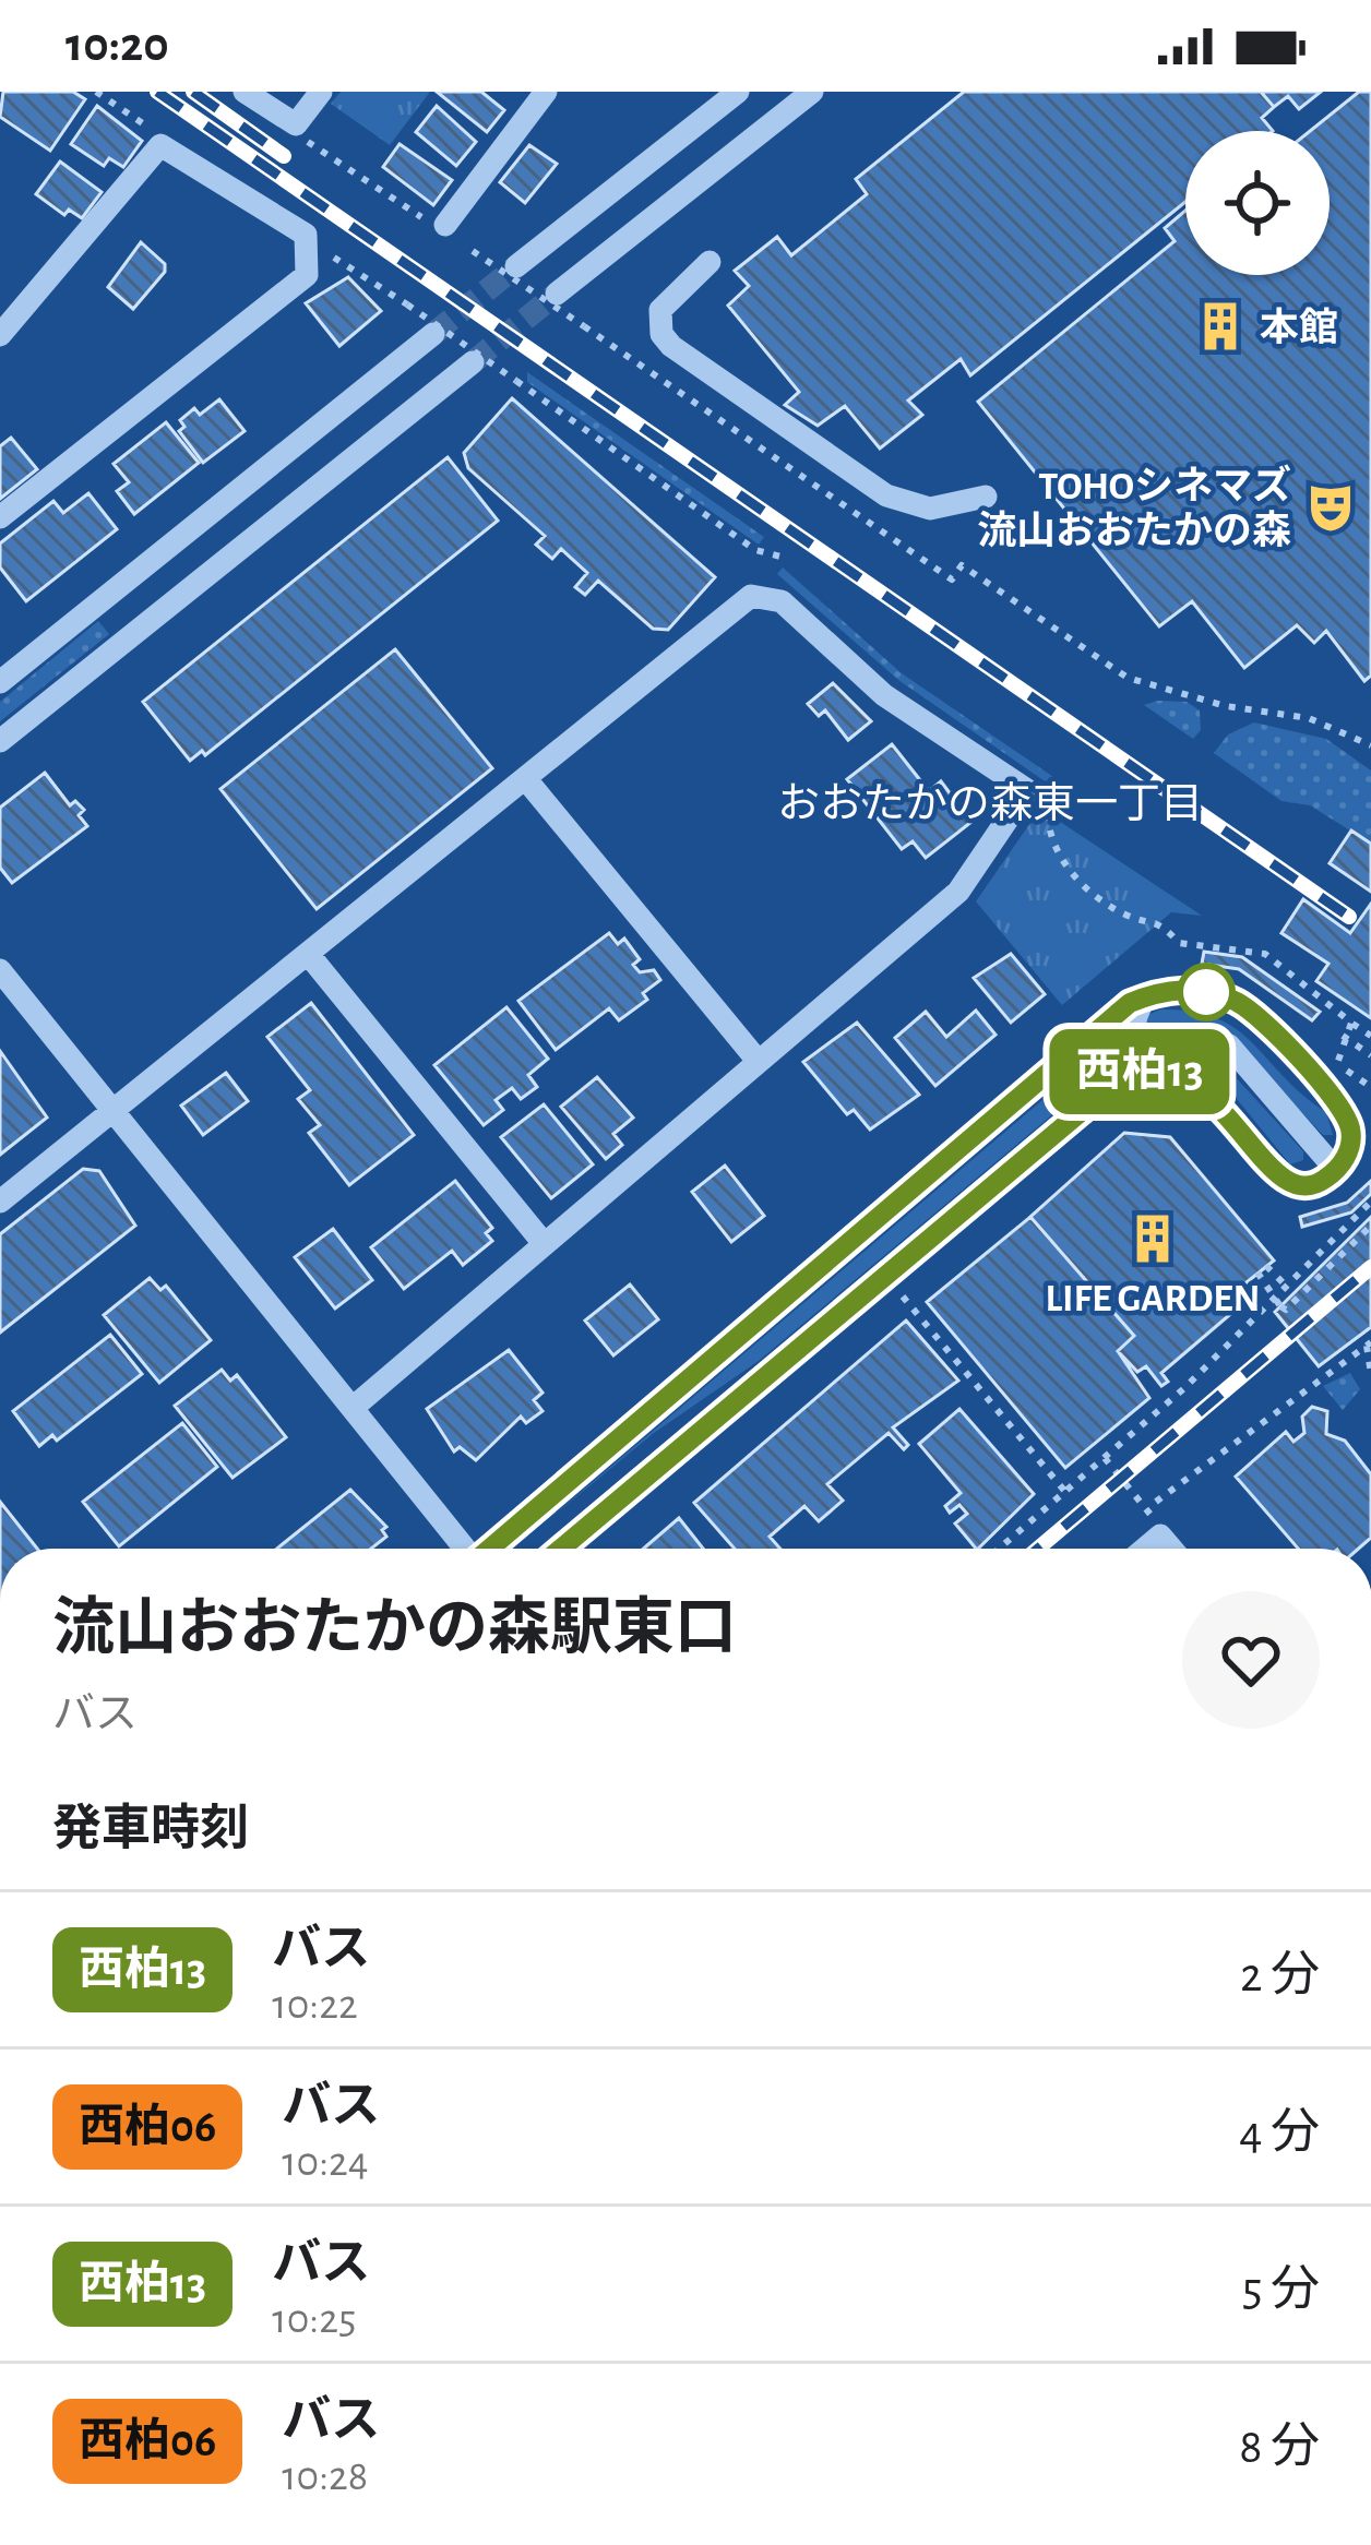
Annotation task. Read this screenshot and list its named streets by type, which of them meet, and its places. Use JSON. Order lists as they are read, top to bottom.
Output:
{
  "districts": ["おおたかの森東一丁目"],
  "places": {
    "building": ["本館", "LIFE GARDEN"],
    "theatre": ["TOHOシネマズ 流山おおたかの森"]
  },
  "lines": ["bus line 西柏13"],
  "page": {
    "status": "10:20",
    "on_map": "西柏13",
    "heading": [
      ["流山おおたかの森駅東口", "バス"],
      "発車時刻"
    ],
    "list": [
      {
        "mark": "西柏13",
        "name": "バス",
        "note": "10:22",
        "value": "2 分"
      },
      {
        "mark": "西柏06",
        "name": "バス",
        "note": "10:24",
        "value": "4 分"
      },
      {
        "mark": "西柏13",
        "name": "バス",
        "note": "10:25",
        "value": "5 分"
      },
      {
        "mark": "西柏06",
        "name": "バス",
        "note": "10:28",
        "value": "8 分"
      }
    ]
  }
}
